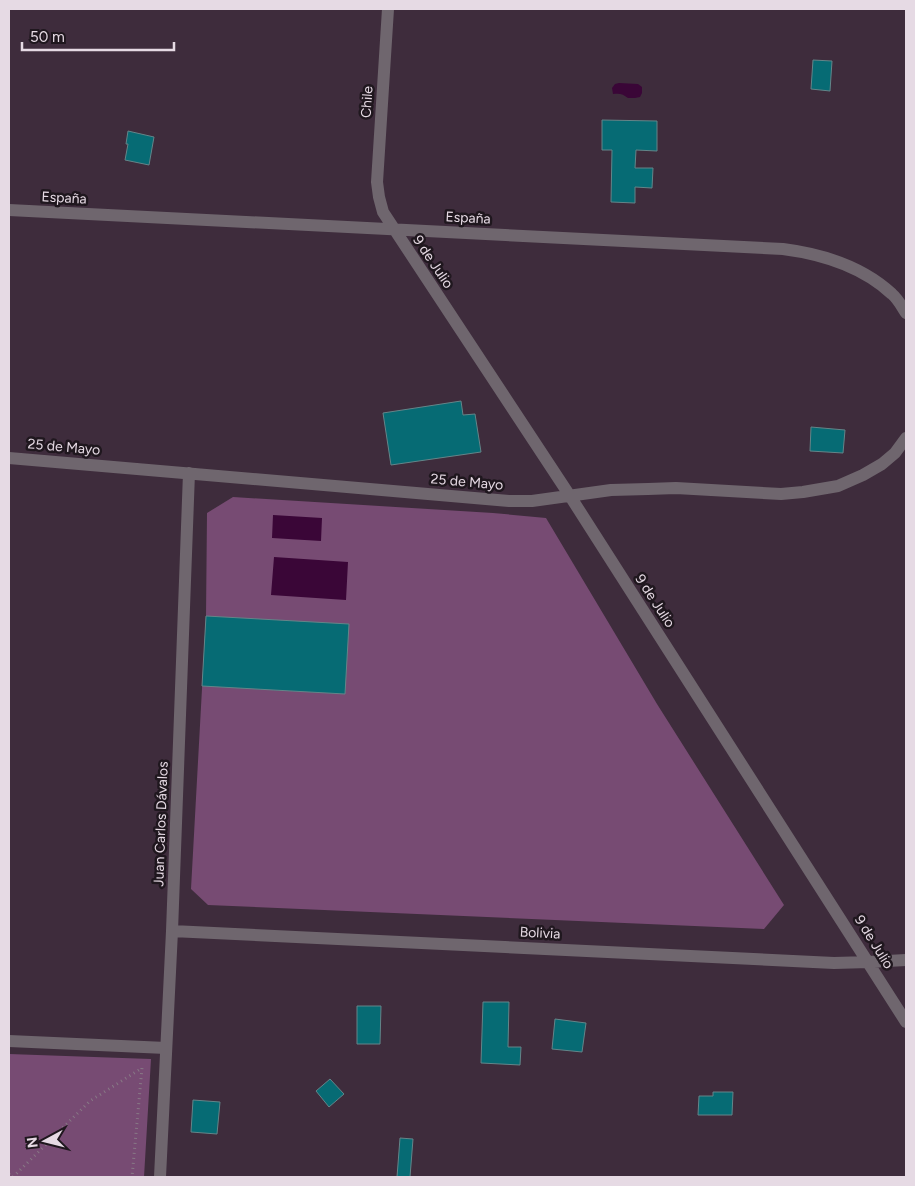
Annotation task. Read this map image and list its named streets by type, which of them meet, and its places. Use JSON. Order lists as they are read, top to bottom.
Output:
{
  "streets": {
    "street": [
      "Chile",
      "España",
      "9 de Julio",
      "25 de Mayo",
      "Juan Carlos Dávalos",
      "Bolivia"
    ]
  },
  "crossings": [
    ["Chile", "9 de Julio"],
    ["España", "9 de Julio"],
    ["9 de Julio", "25 de Mayo"],
    ["9 de Julio", "Bolivia"],
    ["25 de Mayo", "Juan Carlos Dávalos"],
    ["Juan Carlos Dávalos", "Bolivia"]
  ],
  "scale_bar": "50 m",
  "north": "left"
}
